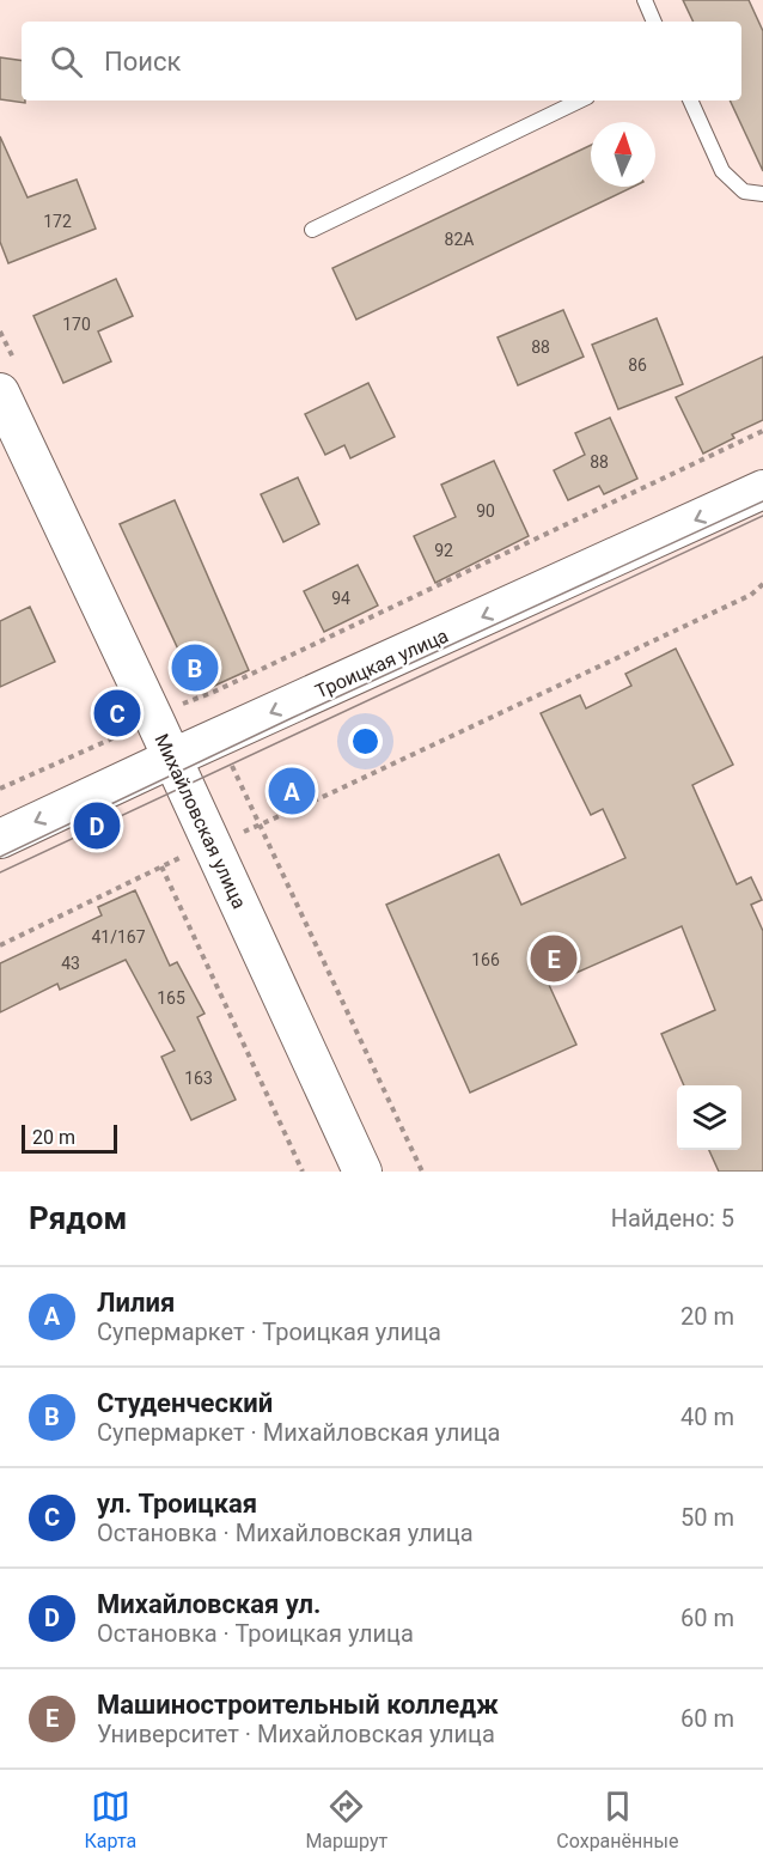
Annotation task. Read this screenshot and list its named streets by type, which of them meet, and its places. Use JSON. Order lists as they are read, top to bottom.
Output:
{
  "streets": {
    "street": ["Троицкая улица", "Михайловская улица"]
  },
  "crossings": [
    ["Троицкая улица", "Михайловская улица"]
  ],
  "one_way": ["Троицкая улица"],
  "house_numbers": [
    "172",
    "82А",
    "170",
    "88",
    "86",
    "88",
    "90",
    "92",
    "94",
    "41/167",
    "166",
    "43",
    "165",
    "163"
  ],
  "scale_bar": "20 m",
  "north": "top",
  "page": {
    "search": "Поиск",
    "pins": [
      "B",
      "C",
      "A",
      "D",
      "E"
    ],
    "scale": "20 m",
    "heading": ["Рядом", "Найдено: 5"],
    "list": [
      {
        "mark": "A",
        "name": "Лилия",
        "note": "Супермаркет · Троицкая улица",
        "value": "20 m"
      },
      {
        "mark": "B",
        "name": "Студенческий",
        "note": "Супермаркет · Михайловская улица",
        "value": "40 m"
      },
      {
        "mark": "C",
        "name": "ул. Троицкая",
        "note": "Остановка · Михайловская улица",
        "value": "50 m"
      },
      {
        "mark": "D",
        "name": "Михайловская ул.",
        "note": "Остановка · Троицкая улица",
        "value": "60 m"
      },
      {
        "mark": "E",
        "name": "Машиностроительный колледж",
        "note": "Университет · Михайловская улица",
        "value": "60 m"
      }
    ],
    "nav": ["Карта", "Маршрут", "Сохранённые"]
  }
}
